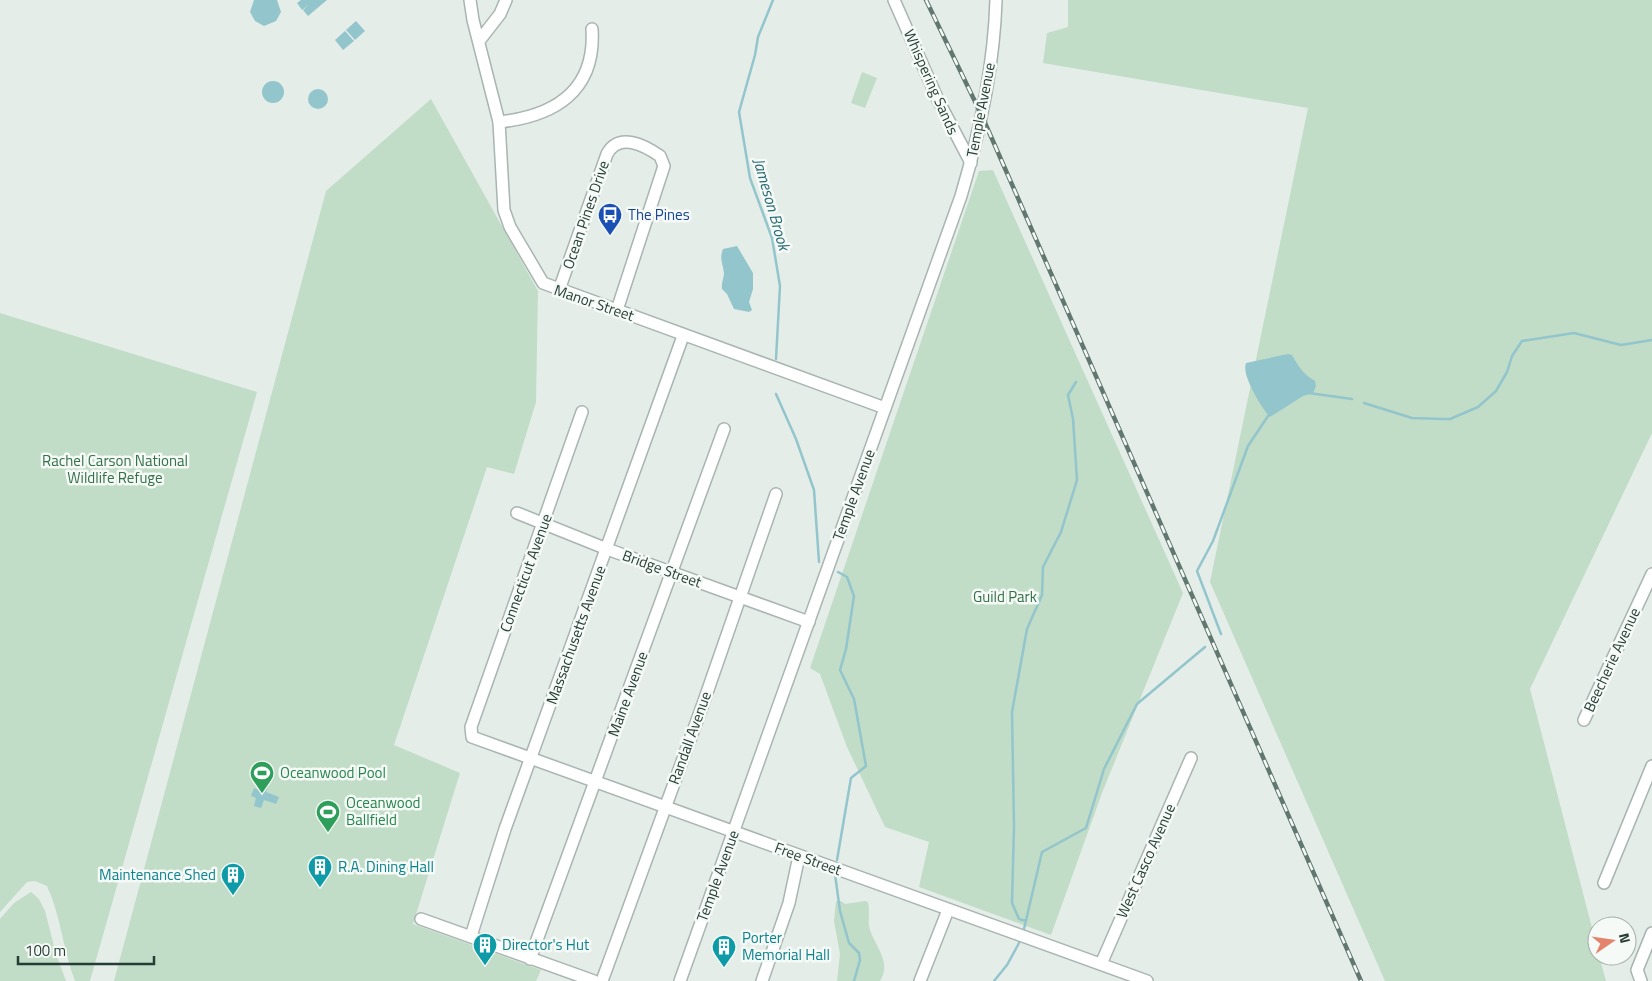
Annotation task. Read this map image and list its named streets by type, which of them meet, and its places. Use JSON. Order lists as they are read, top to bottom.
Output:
{
  "streets": {
    "street": [
      "Whispering Sands",
      "Temple Avenue",
      "Ocean Pines Drive",
      "Manor Street",
      "Bridge Street",
      "Connecticut Avenue",
      "Massachusetts Avenue",
      "Beecherie Avenue",
      "Maine Avenue",
      "Randall Avenue",
      "Free Street",
      "West Casco Avenue"
    ]
  },
  "crossings": [
    ["Whispering Sands", "Temple Avenue"],
    ["Temple Avenue", "Manor Street"],
    ["Temple Avenue", "Bridge Street"],
    ["Temple Avenue", "Free Street"],
    ["Ocean Pines Drive", "Manor Street"],
    ["Manor Street", "Massachusetts Avenue"],
    ["Bridge Street", "Connecticut Avenue"],
    ["Bridge Street", "Massachusetts Avenue"],
    ["Bridge Street", "Maine Avenue"],
    ["Bridge Street", "Randall Avenue"],
    ["Connecticut Avenue", "Free Street"],
    ["Massachusetts Avenue", "Free Street"],
    ["Maine Avenue", "Free Street"],
    ["Randall Avenue", "Free Street"],
    ["Free Street", "West Casco Avenue"]
  ],
  "water": ["Jameson Brook"],
  "parks": ["Rachel Carson National Wildlife Refuge", "Guild Park"],
  "places": {
    "bus stop": ["The Pines"],
    "sports": ["Oceanwood Pool", "Oceanwood Ballfield"],
    "building": [
      "R.A. Dining Hall",
      "Maintenance Shed",
      "Director's Hut",
      "Porter Memorial Hall"
    ]
  },
  "scale_bar": "100 m",
  "north": "right"
}
